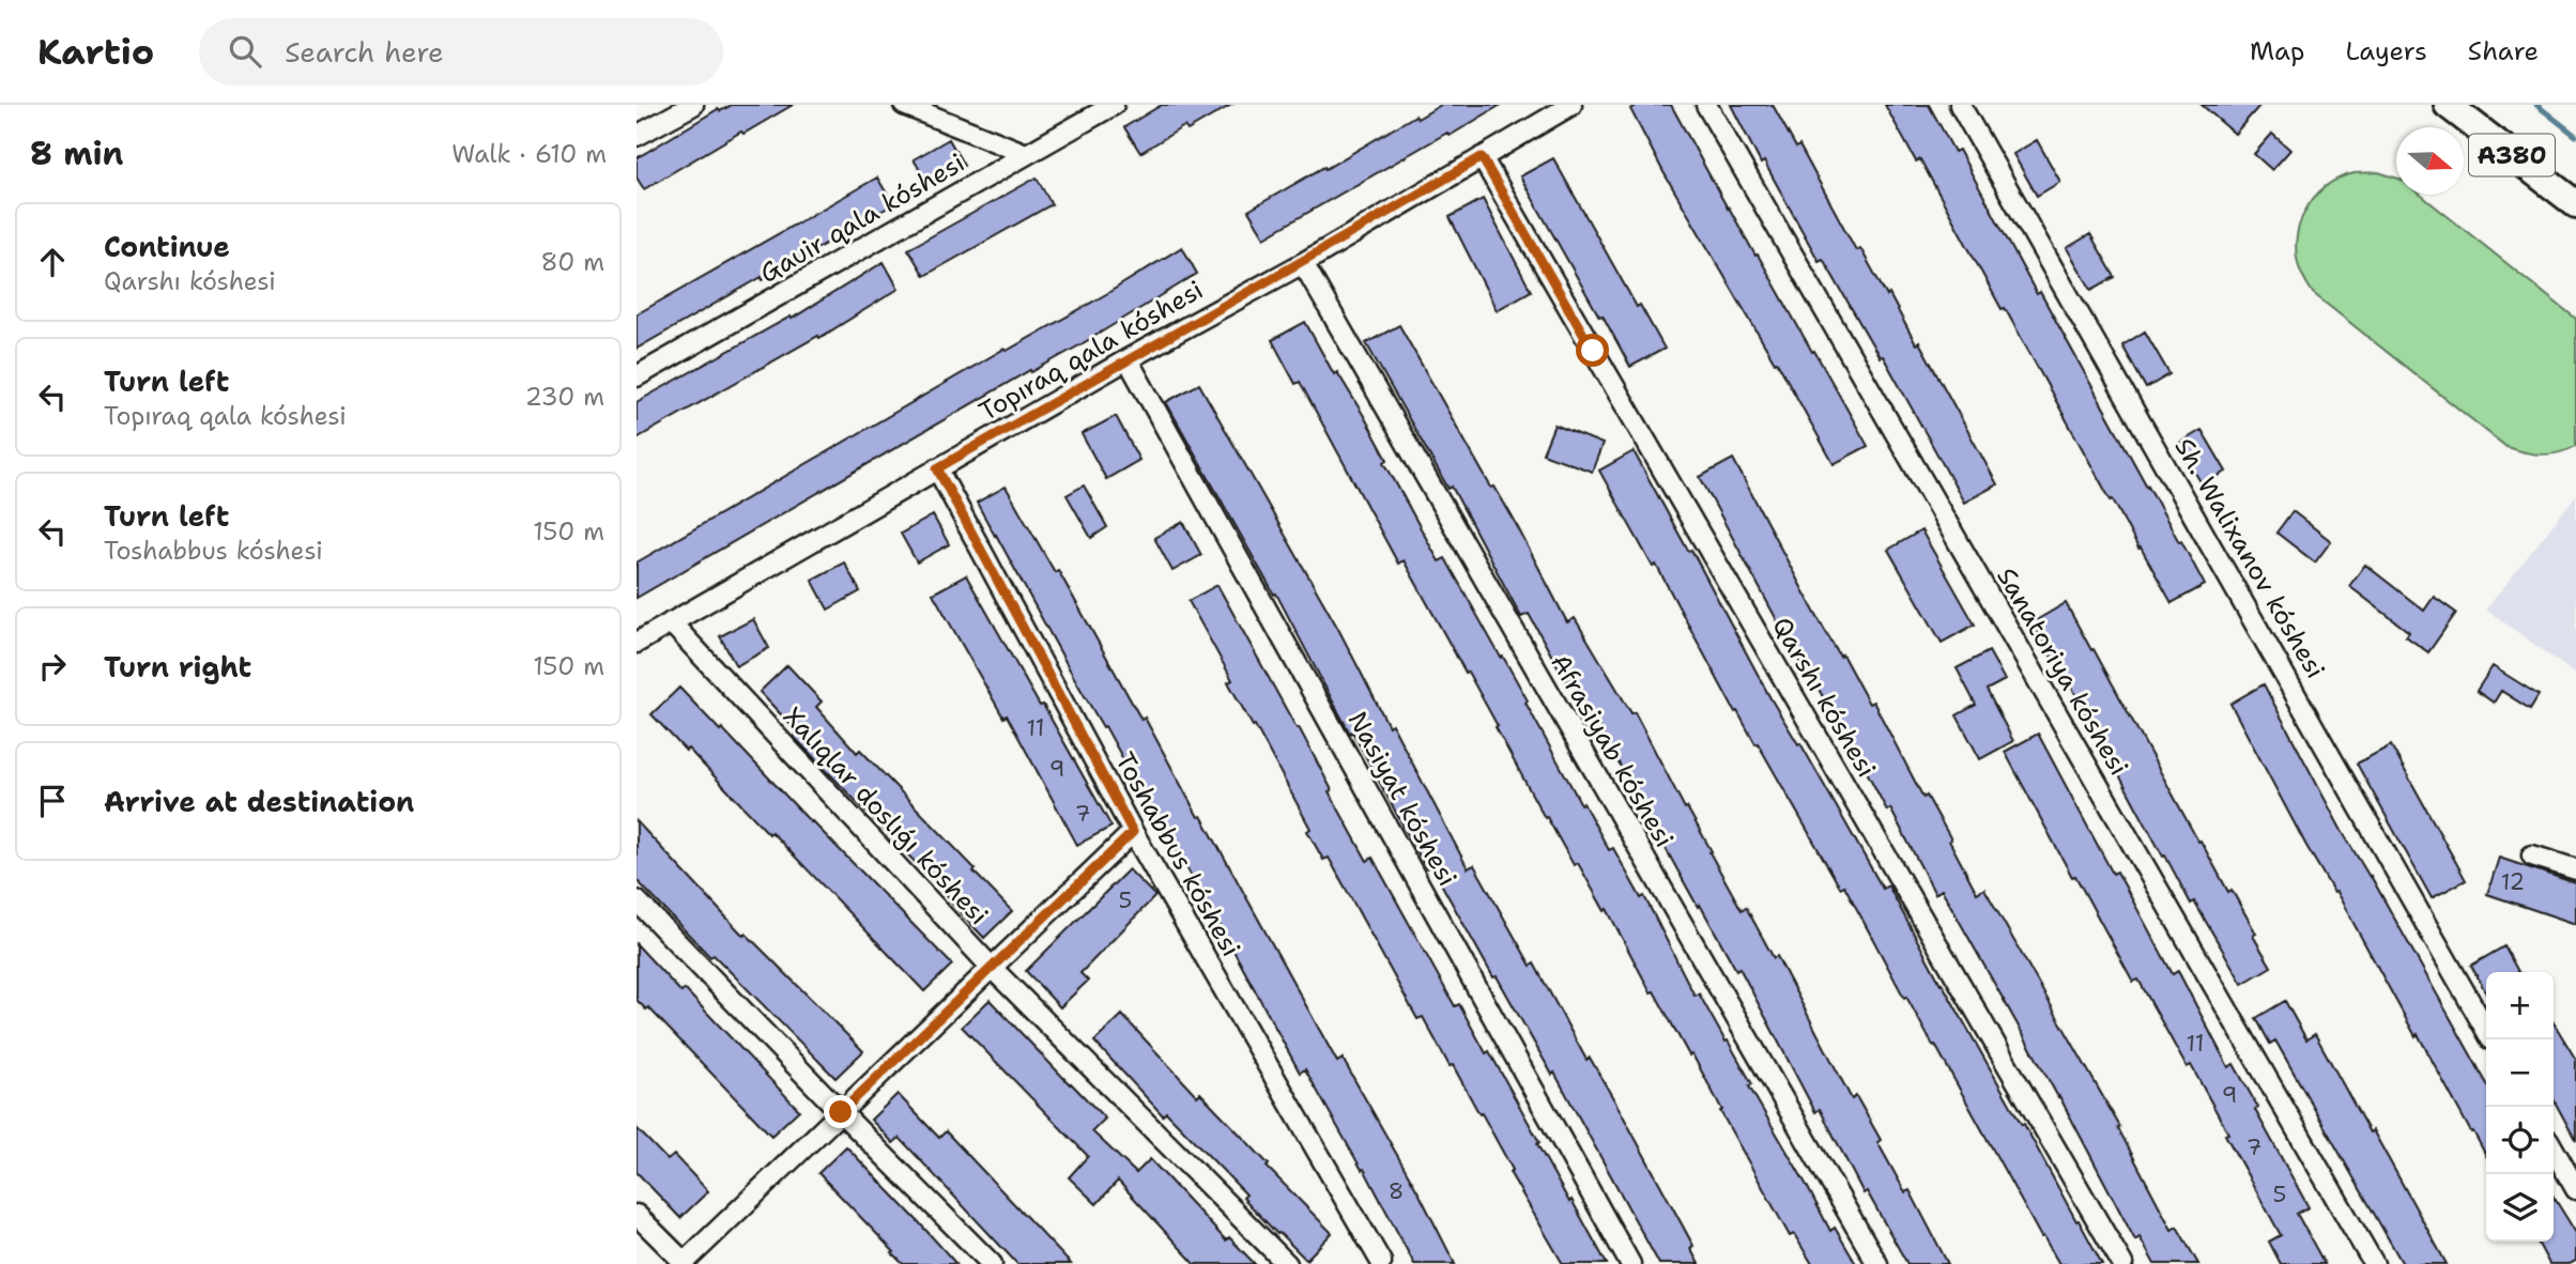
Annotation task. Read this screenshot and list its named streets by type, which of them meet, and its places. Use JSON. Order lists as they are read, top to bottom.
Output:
{
  "streets": {
    "highway": ["A380"],
    "street": [
      "Gauir qala kóshesi",
      "Topıraq qala kóshesi",
      "Sh. Walixanov kóshesi",
      "Sanatoriya kóshesi",
      "Qarshı kóshesi",
      "Afrasiyab kóshesi",
      "Nasiyat kóshesi",
      "Xalıqlar doslıǵı kóshesi",
      "Toshabbus kóshesi"
    ]
  },
  "crossings": [
    ["Topıraq qala kóshesi", "Qarshı kóshesi"],
    ["Topıraq qala kóshesi", "Afrasiyab kóshesi"],
    ["Topıraq qala kóshesi", "Nasiyat kóshesi"],
    ["Topıraq qala kóshesi", "Xalıqlar doslıǵı kóshesi"],
    ["Topıraq qala kóshesi", "Toshabbus kóshesi"]
  ],
  "house_numbers": [
    "11",
    "9",
    "7",
    "12",
    "5",
    "11",
    "9",
    "7",
    "8",
    "5"
  ],
  "north": "right",
  "page": {
    "header": "Kartio",
    "search": "Search here",
    "nav": ["Map", "Layers", "Share"],
    "heading": ["8 min", "Walk · 610 m"],
    "list": [
      ["Continue", "Qarshı kóshesi", "80 m"],
      ["Turn left", "Topıraq qala kóshesi", "230 m"],
      ["Turn left", "Toshabbus kóshesi", "150 m"],
      ["Turn right", "150 m"],
      "Arrive at destination"
    ],
    "map_buttons": ["+", "−"]
  }
}
